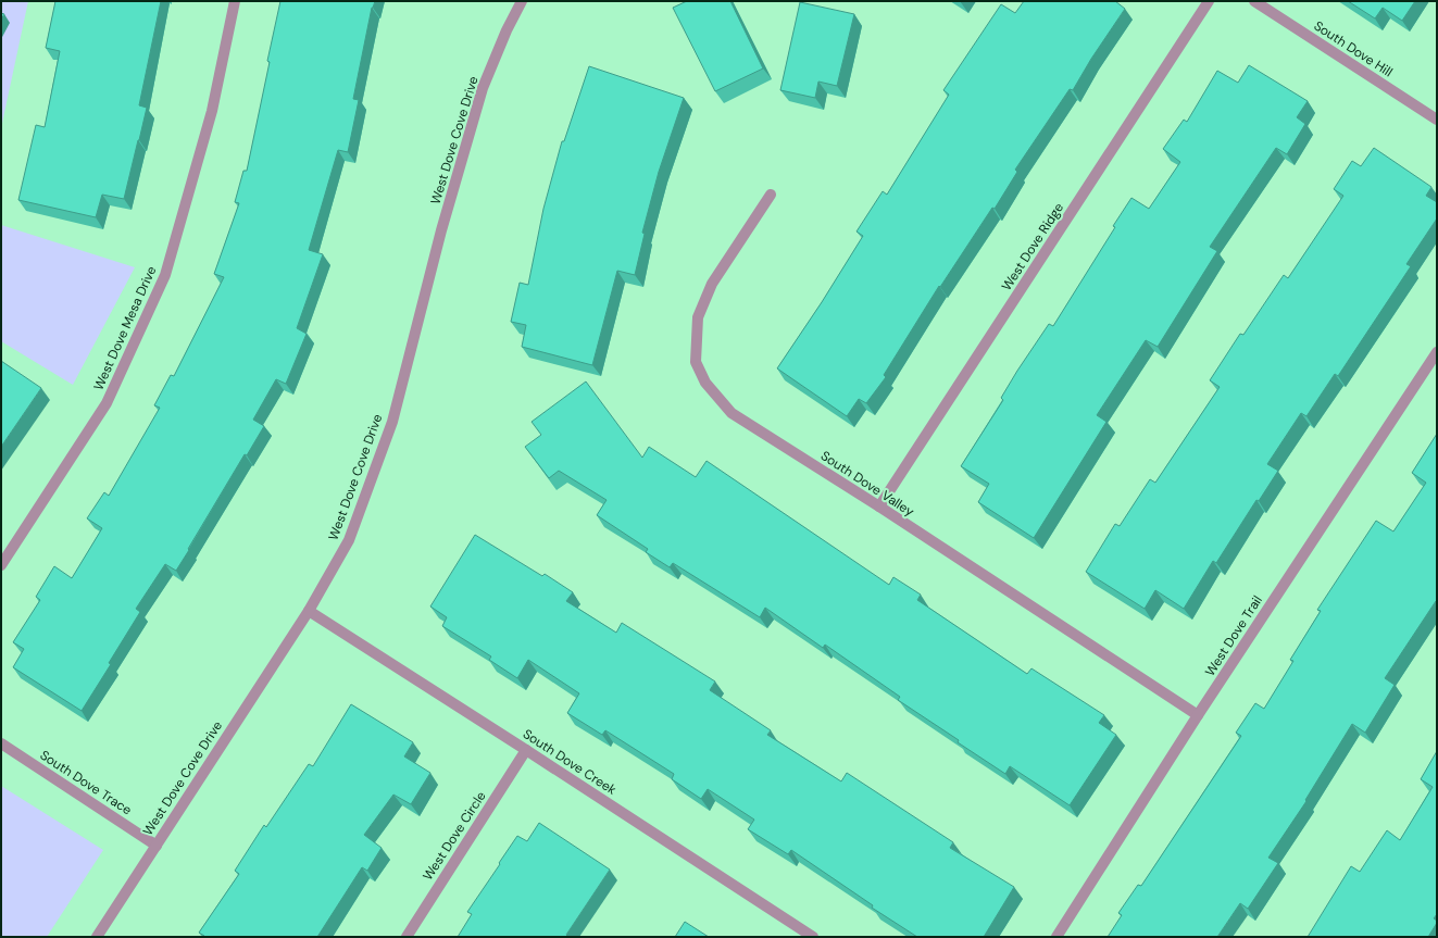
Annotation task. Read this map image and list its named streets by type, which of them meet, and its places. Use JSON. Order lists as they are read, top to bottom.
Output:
{
  "streets": {
    "street": [
      "South Dove Hill",
      "West Dove Cove Drive",
      "West Dove Ridge",
      "West Dove Mesa Drive",
      "South Dove Valley",
      "West Dove Trail",
      "South Dove Creek",
      "South Dove Trace",
      "West Dove Circle"
    ]
  },
  "crossings": [
    ["West Dove Cove Drive", "South Dove Creek"],
    ["West Dove Cove Drive", "South Dove Trace"],
    ["West Dove Ridge", "South Dove Valley"],
    ["South Dove Valley", "West Dove Trail"],
    ["South Dove Creek", "West Dove Circle"]
  ]
}
